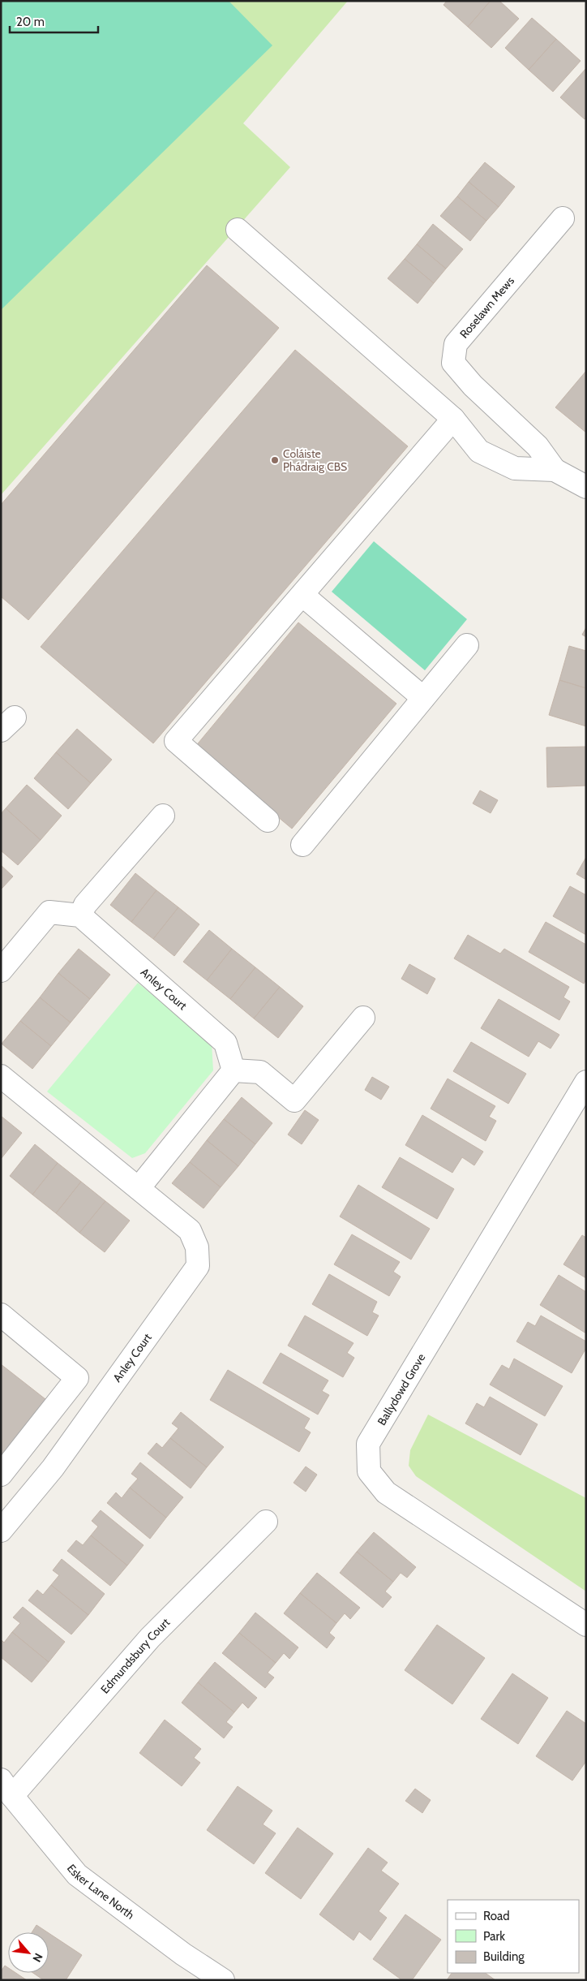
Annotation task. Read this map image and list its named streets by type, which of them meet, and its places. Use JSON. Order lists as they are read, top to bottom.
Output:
{
  "streets": {
    "street": [
      "Roselawn Mews",
      "Anley Court",
      "Ballydowd Grove",
      "Edmundsbury Court",
      "Esker Lane North"
    ]
  },
  "crossings": [
    ["Edmundsbury Court", "Esker Lane North"]
  ],
  "places": ["Coláiste Phádraig CBS"],
  "legend": ["Road", "Park", "Building"],
  "scale_bar": "20 m",
  "north": "bottom right"
}
